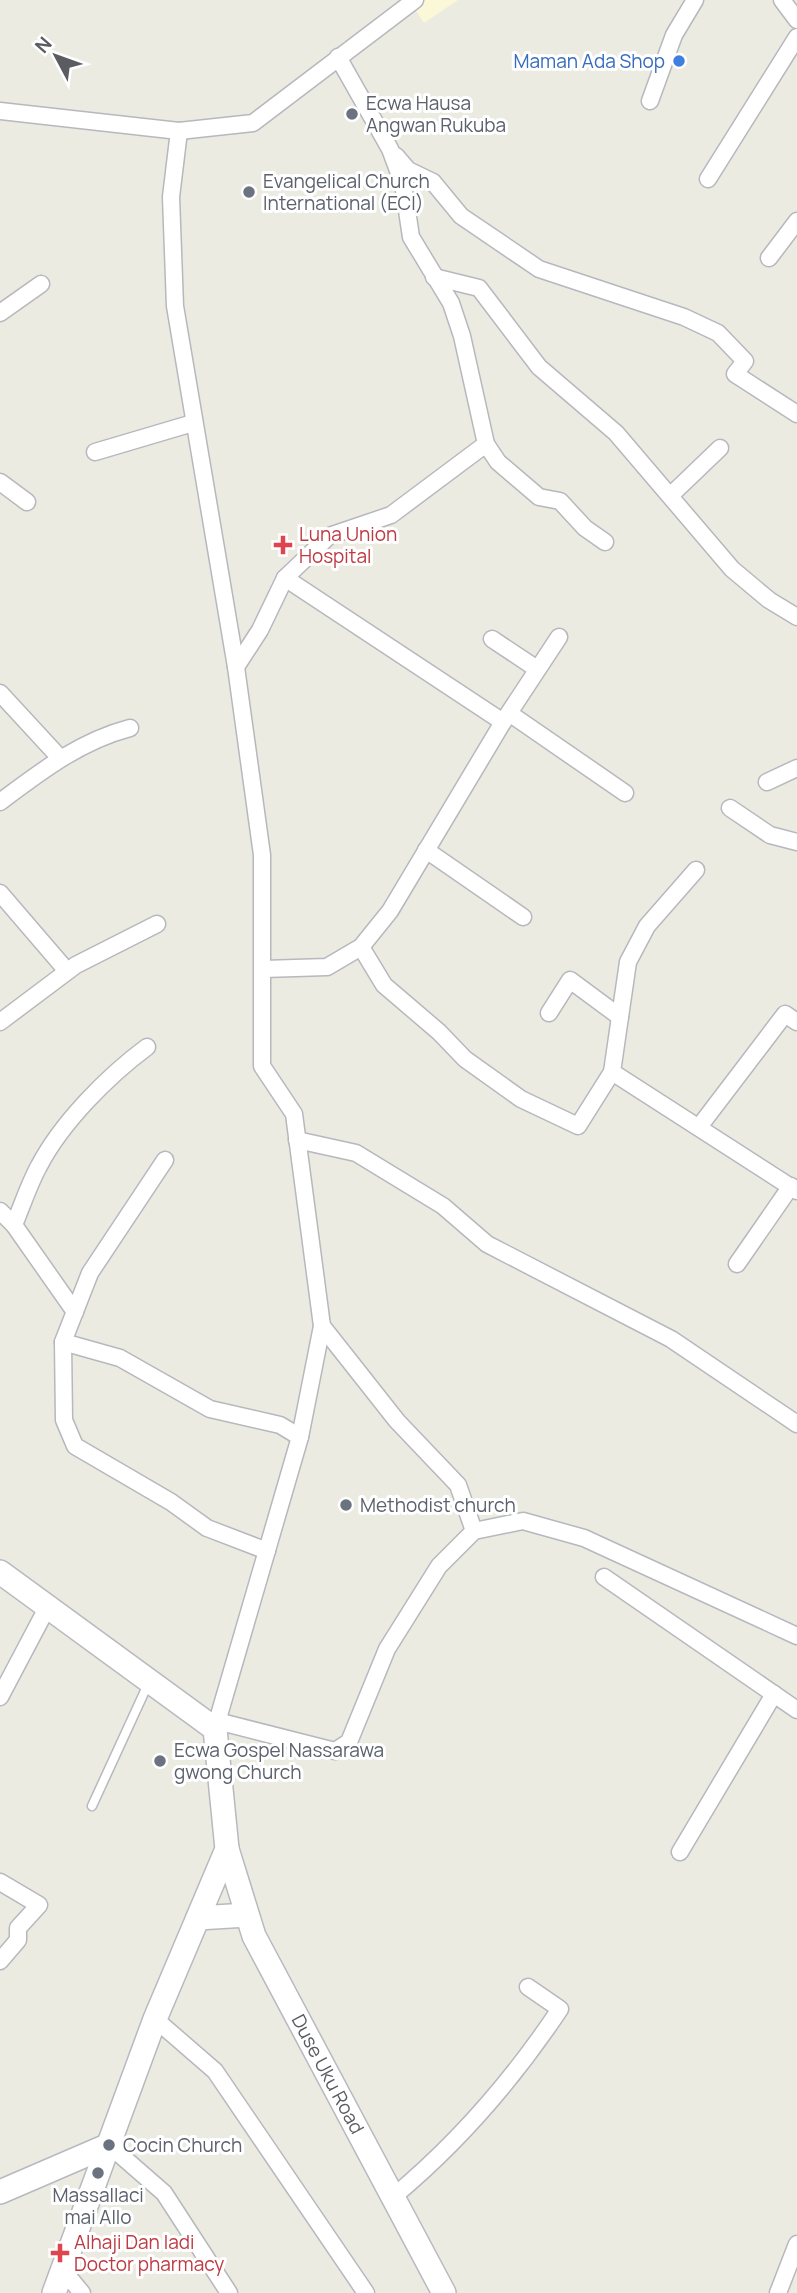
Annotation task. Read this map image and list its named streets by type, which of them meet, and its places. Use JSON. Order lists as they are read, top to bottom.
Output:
{
  "streets": {
    "street": ["Duse Uku Road"]
  },
  "places": {
    "other": [
      "Maman Ada Shop",
      "Ecwa Hausa Angwan Rukuba",
      "Evangelical Church International (ECI)",
      "Methodist church",
      "Ecwa Gospel Nassarawa gwong Church",
      "Cocin Church",
      "Massallaci mai Allo"
    ],
    "health": ["Luna Union Hospital", "Alhaji Dan ladi Doctor pharmacy"]
  },
  "north": "top left"
}
